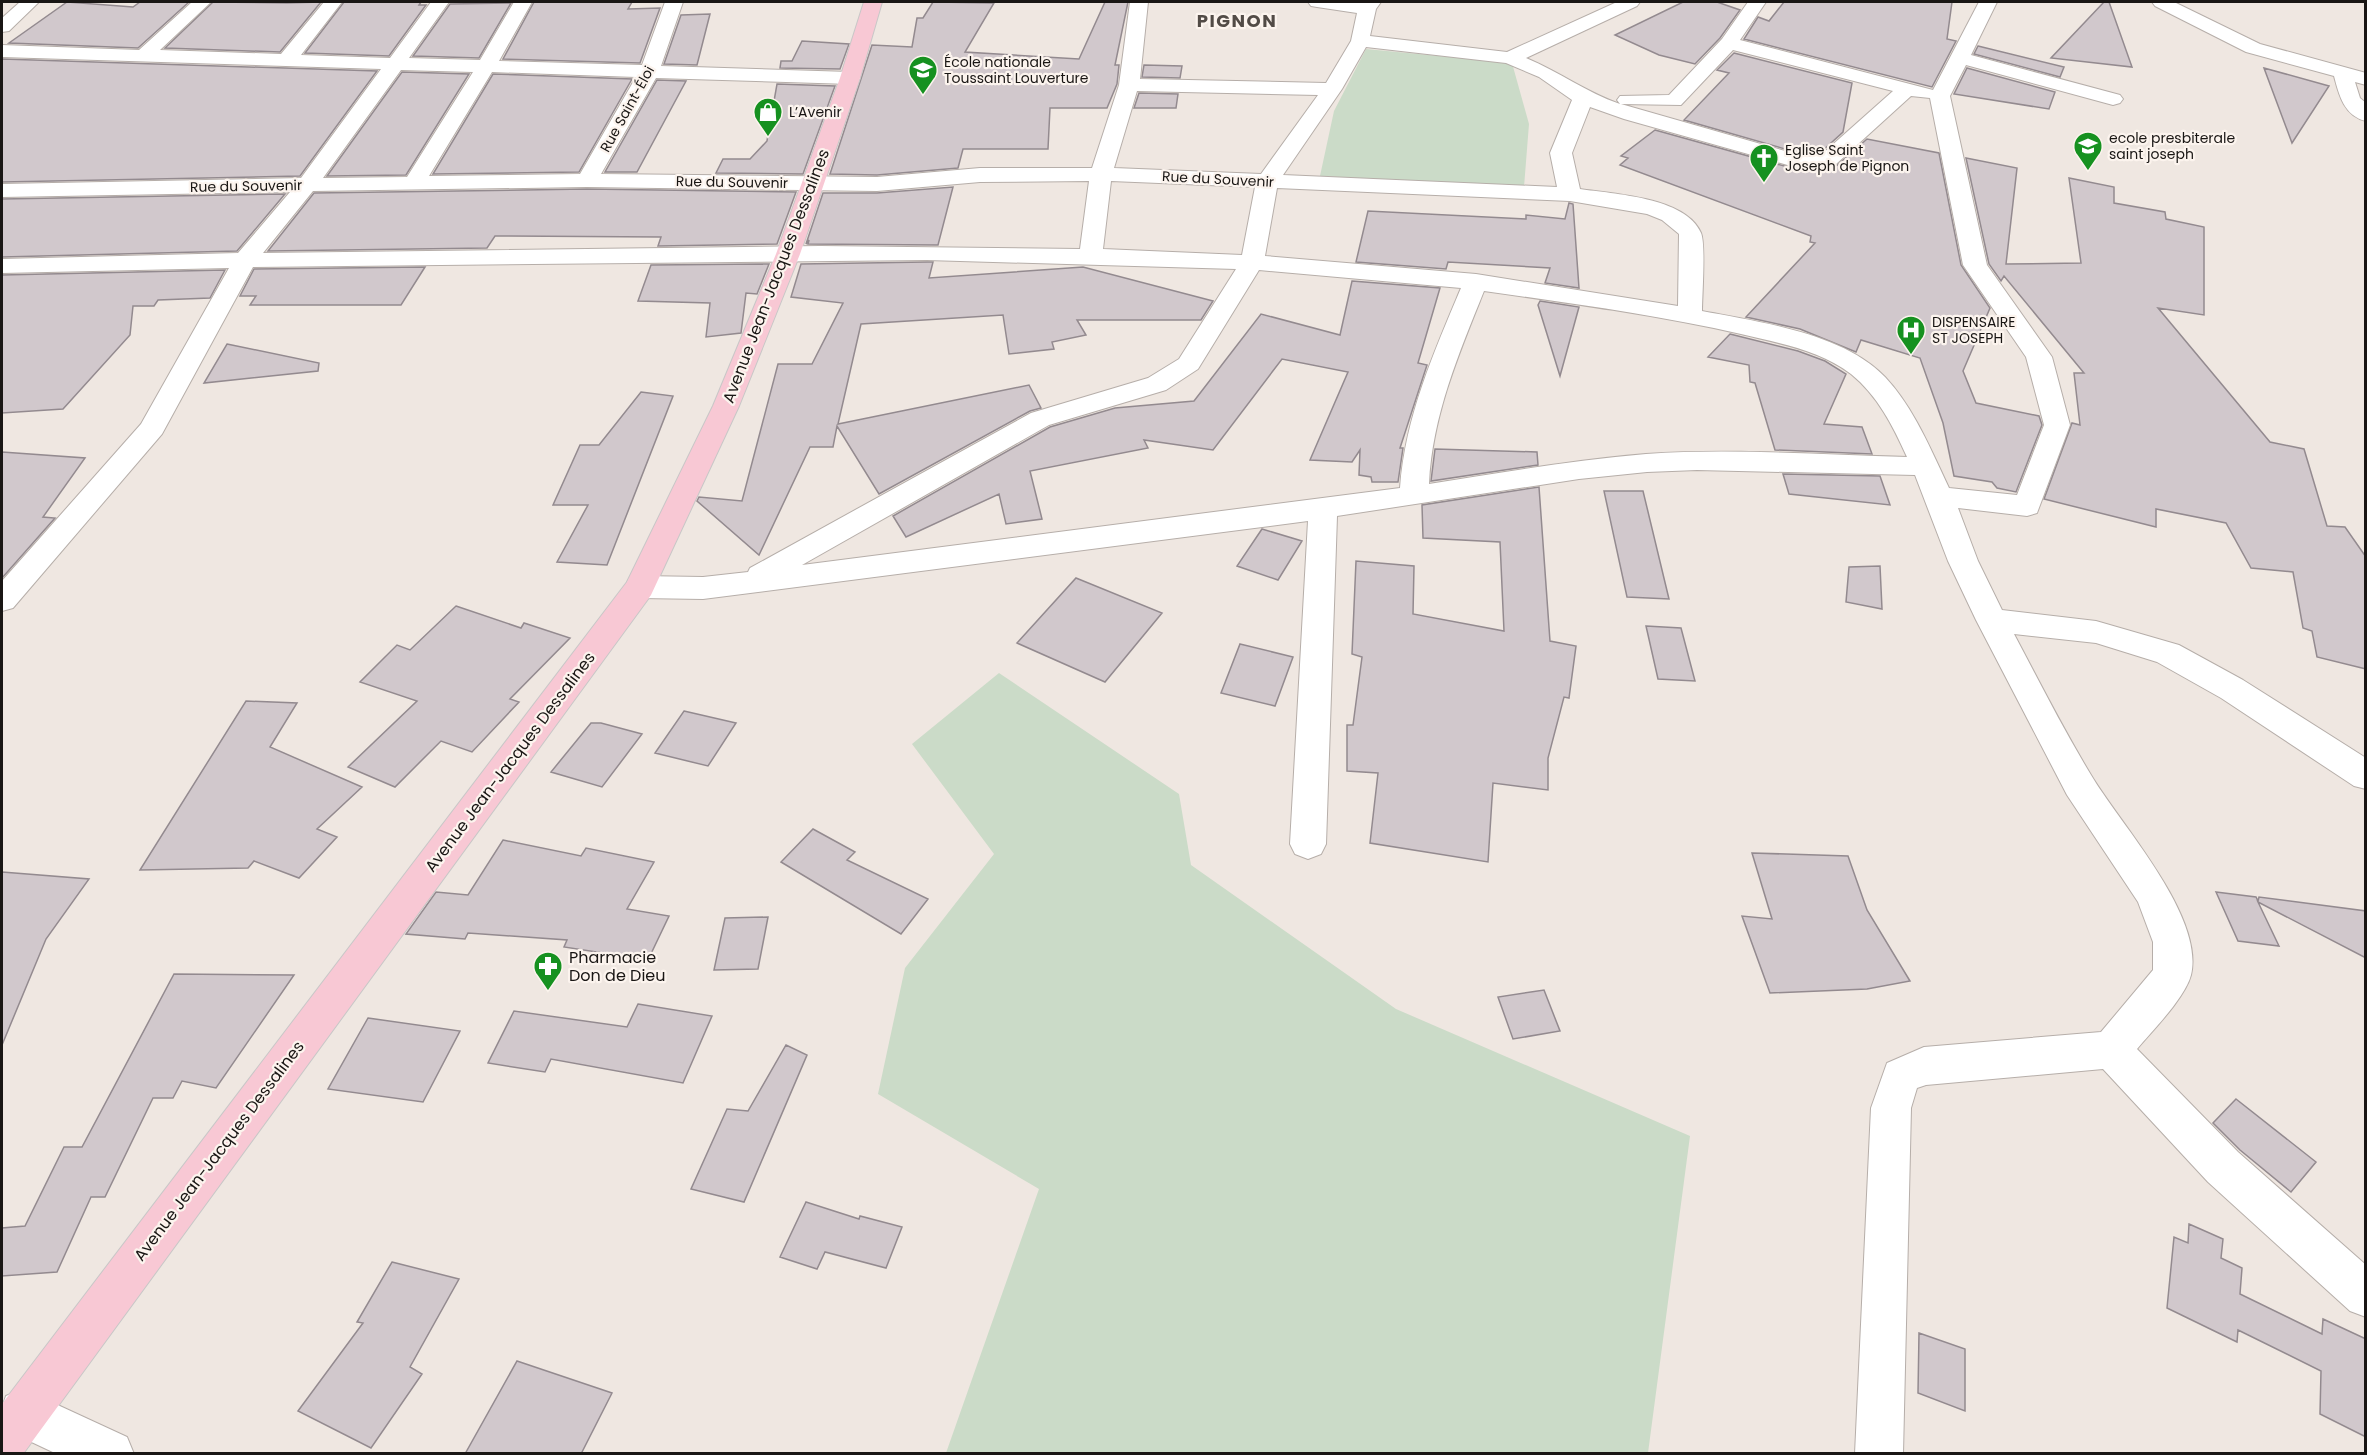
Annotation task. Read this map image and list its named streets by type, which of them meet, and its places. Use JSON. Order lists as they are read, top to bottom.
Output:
{
  "streets": {
    "main road": ["Avenue Jean-Jacques Dessalines"],
    "street": ["Rue Saint-Éloi", "Rue du Souvenir"]
  },
  "crossings": [
    ["Rue Saint-Éloi", "Rue du Souvenir"],
    ["Rue du Souvenir", "Avenue Jean-Jacques Dessalines"]
  ],
  "districts": ["PIGNON"],
  "places": {
    "school or university": ["École nationale Toussaint Louverture", "ecole presbiterale saint joseph"],
    "shop": ["L’Avenir"],
    "church": ["Eglise Saint Joseph de Pignon"],
    "hospital": ["DISPENSAIRE ST JOSEPH"],
    "pharmacy": ["Pharmacie Don de Dieu"]
  }
}
